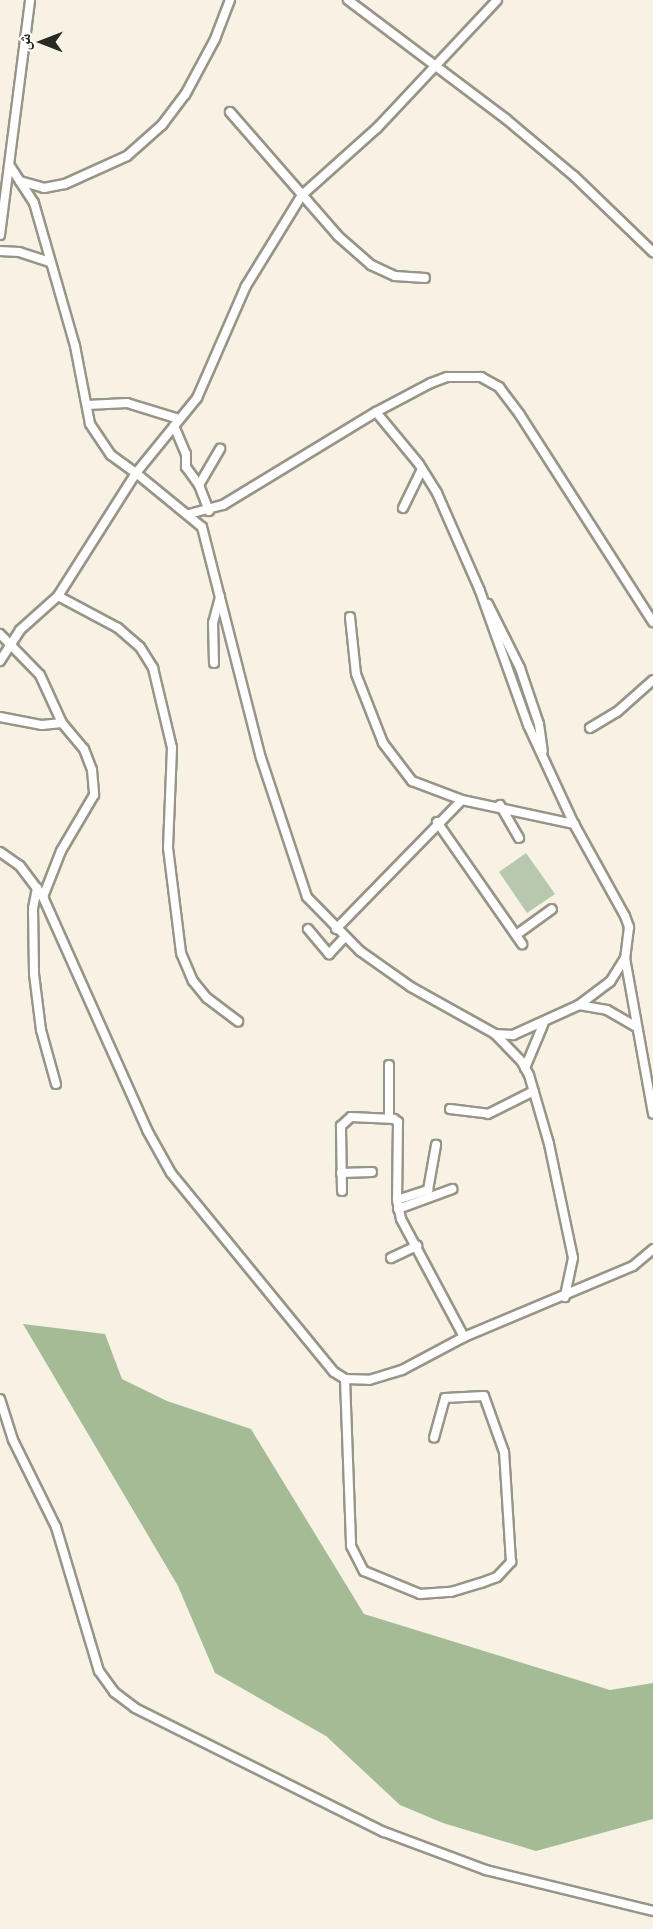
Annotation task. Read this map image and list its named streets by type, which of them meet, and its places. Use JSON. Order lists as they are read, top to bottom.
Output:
{
  "north": "left"
}
